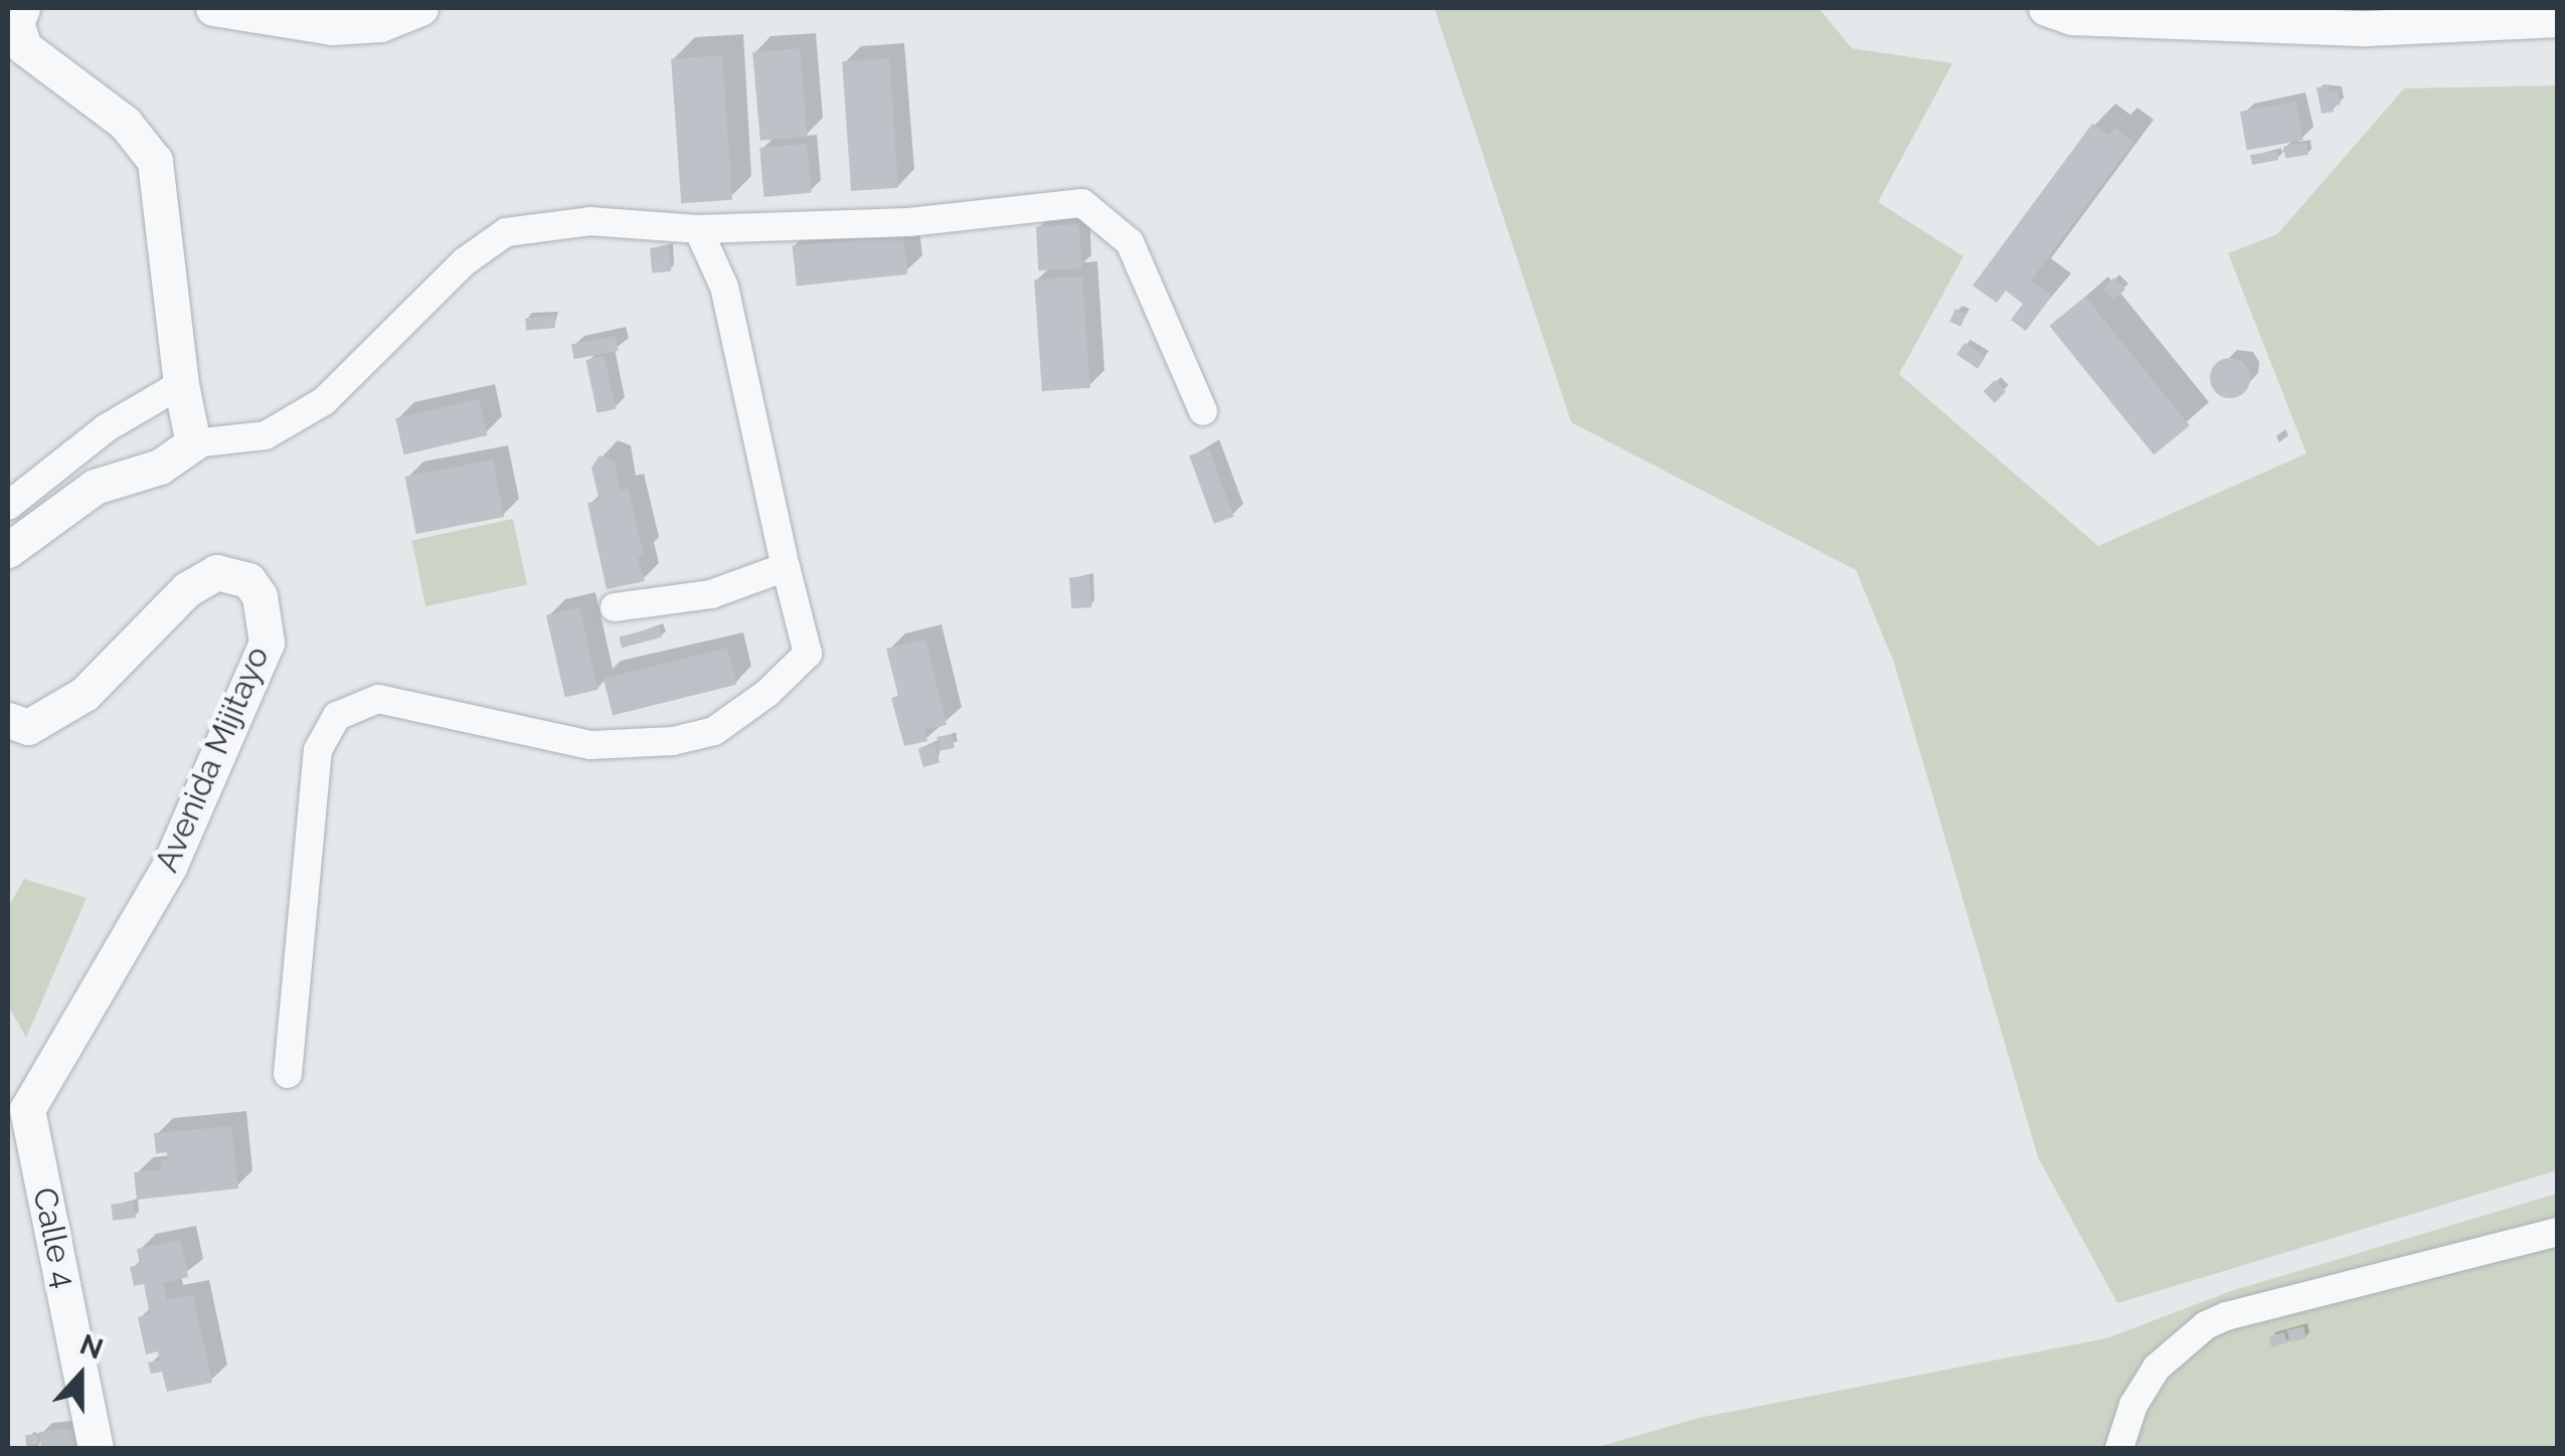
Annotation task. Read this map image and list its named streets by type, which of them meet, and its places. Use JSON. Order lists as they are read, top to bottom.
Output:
{
  "streets": {
    "street": ["Avenida Mijitayo", "Calle 4"]
  },
  "crossings": [
    ["Avenida Mijitayo", "Calle 4"]
  ],
  "north": "top"
}
